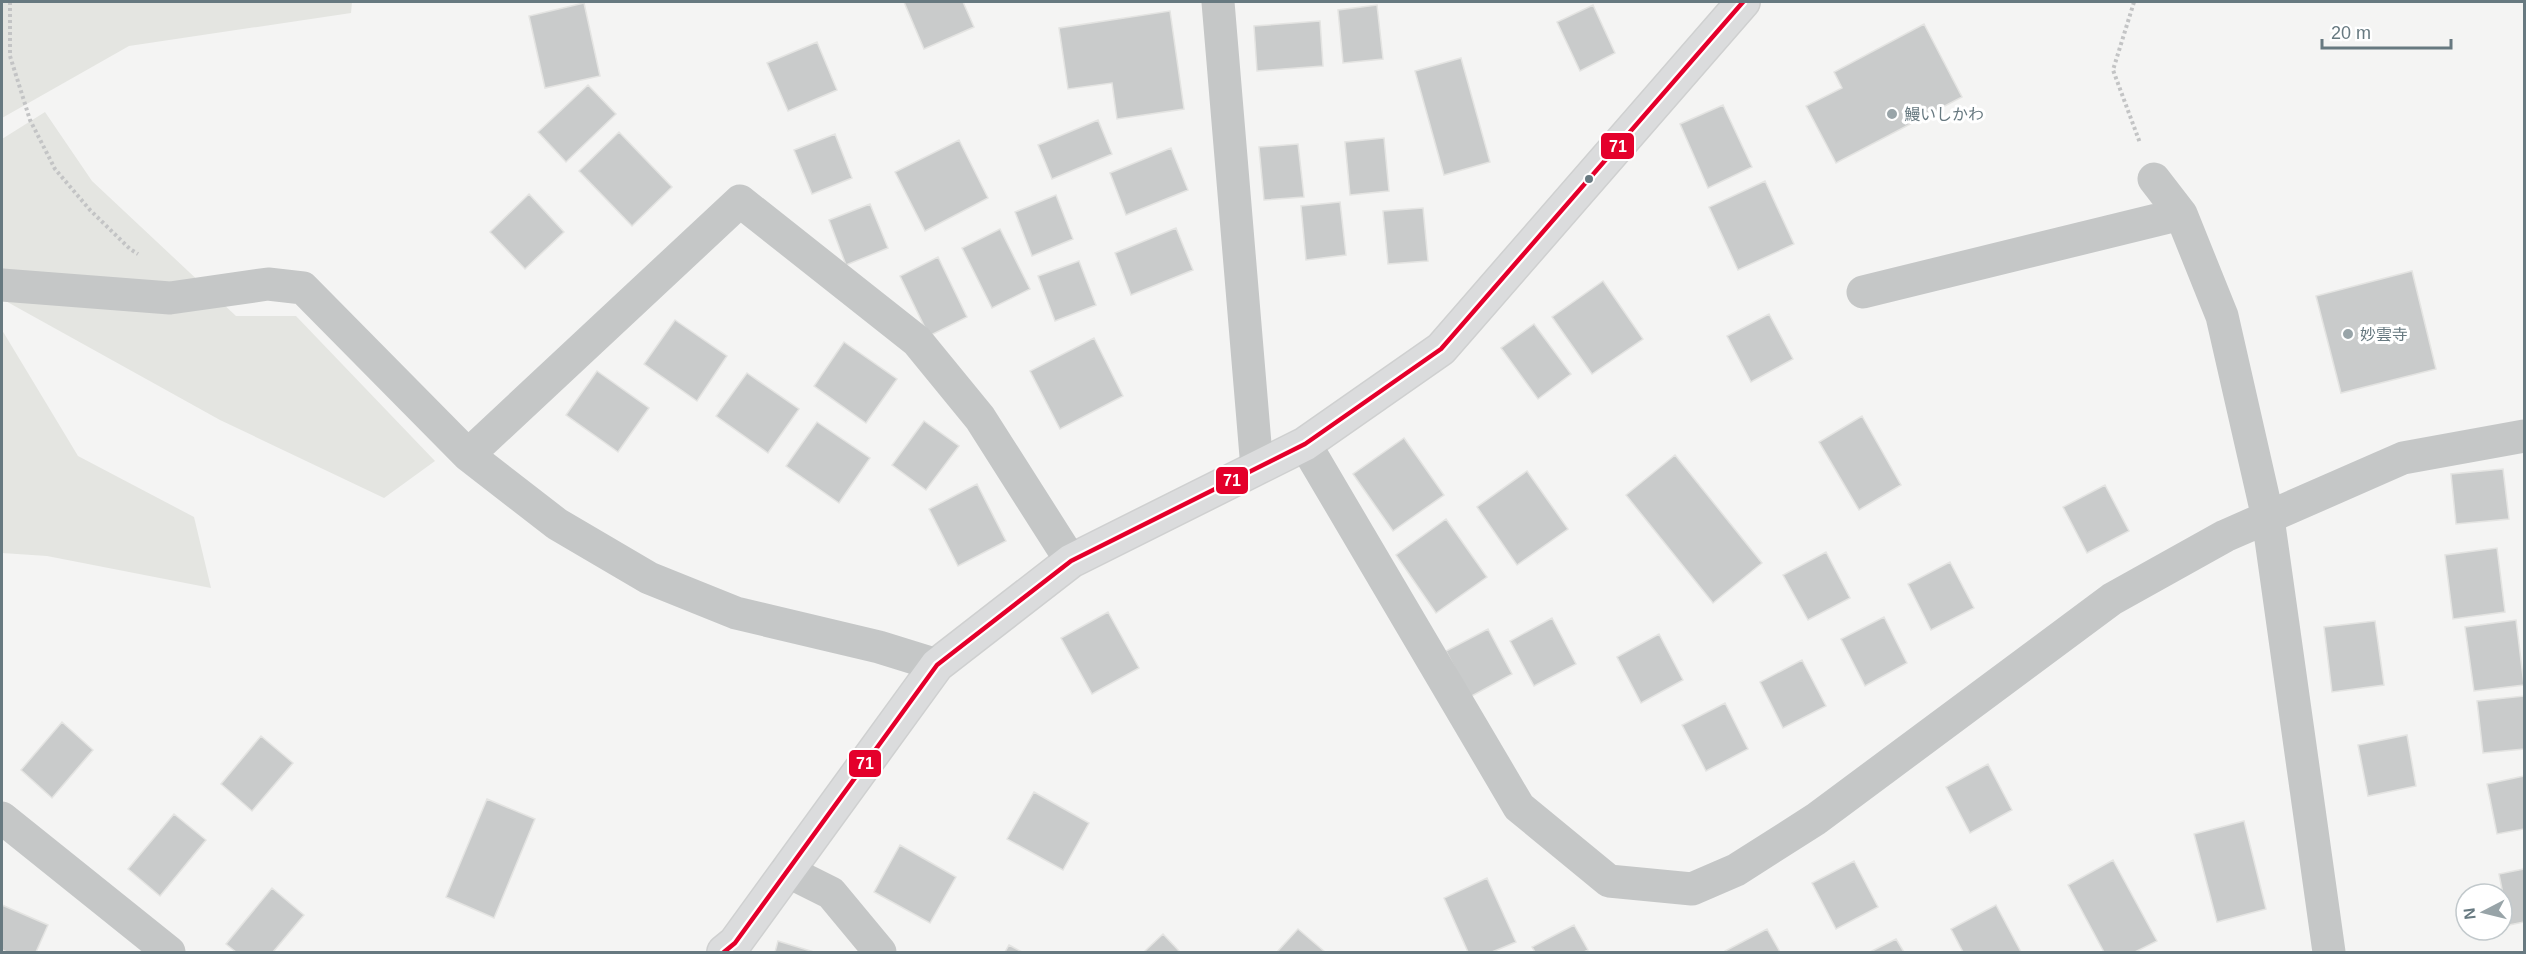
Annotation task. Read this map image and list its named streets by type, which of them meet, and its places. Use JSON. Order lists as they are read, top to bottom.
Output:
{
  "places": ["鰻いしかわ", "妙雲寺"],
  "lines": ["transit line 71"],
  "scale_bar": "20 m",
  "north": "left"
}
